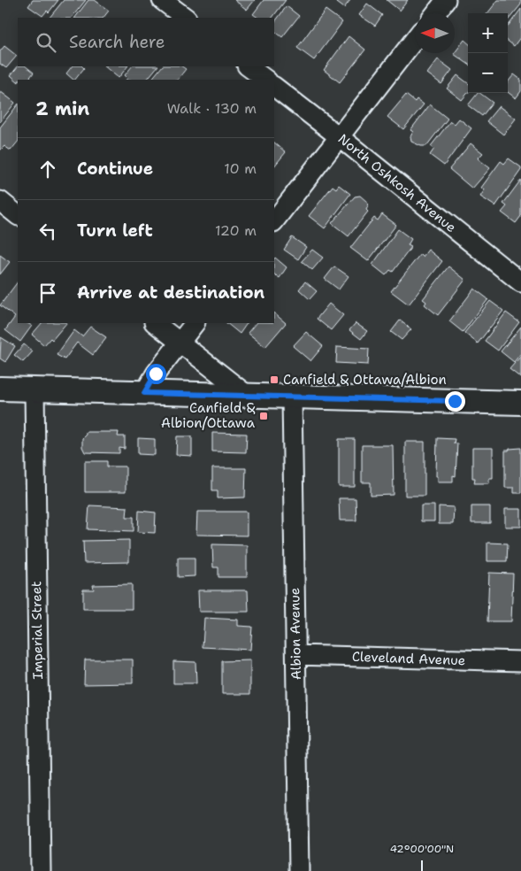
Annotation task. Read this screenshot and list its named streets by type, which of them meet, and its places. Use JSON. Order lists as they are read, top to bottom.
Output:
{
  "streets": {
    "street": [
      "North Oshkosh Avenue",
      "Imperial Street",
      "Albion Avenue",
      "Cleveland Avenue"
    ]
  },
  "crossings": [
    ["Albion Avenue", "Cleveland Avenue"]
  ],
  "places": {
    "transit": ["Canfield & Ottawa/Albion", "Canfield & Albion/Ottawa"]
  },
  "north": "left",
  "page": {
    "map_buttons": ["+", "−"],
    "search": "Search here",
    "heading": ["2 min", "Walk · 130 m"],
    "list": [
      ["Continue", "10 m"],
      ["Turn left", "120 m"],
      "Arrive at destination"
    ]
  },
  "coordinates": ["42°00'00\"N"]
}
